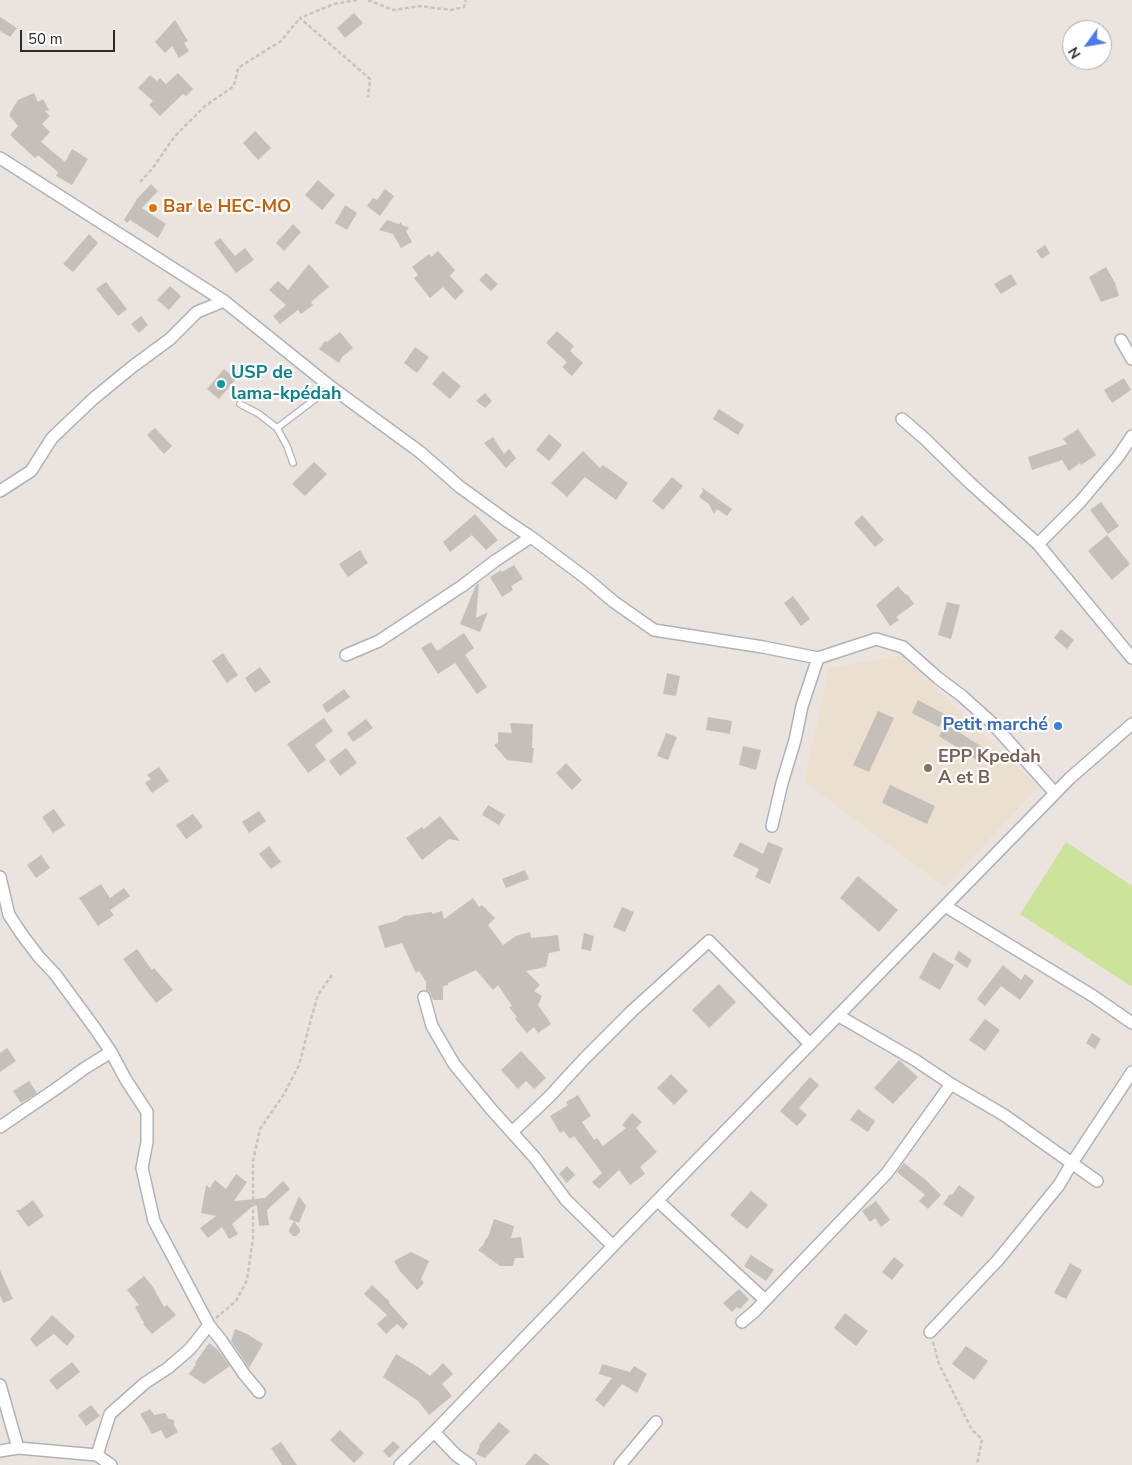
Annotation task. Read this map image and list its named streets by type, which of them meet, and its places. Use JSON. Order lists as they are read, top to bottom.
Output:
{
  "places": [
    "Bar le HEC-MO",
    "USP de lama-kpédah",
    "Petit marché",
    "EPP Kpedah A et B"
  ],
  "scale_bar": "50 m",
  "north": "bottom left"
}
